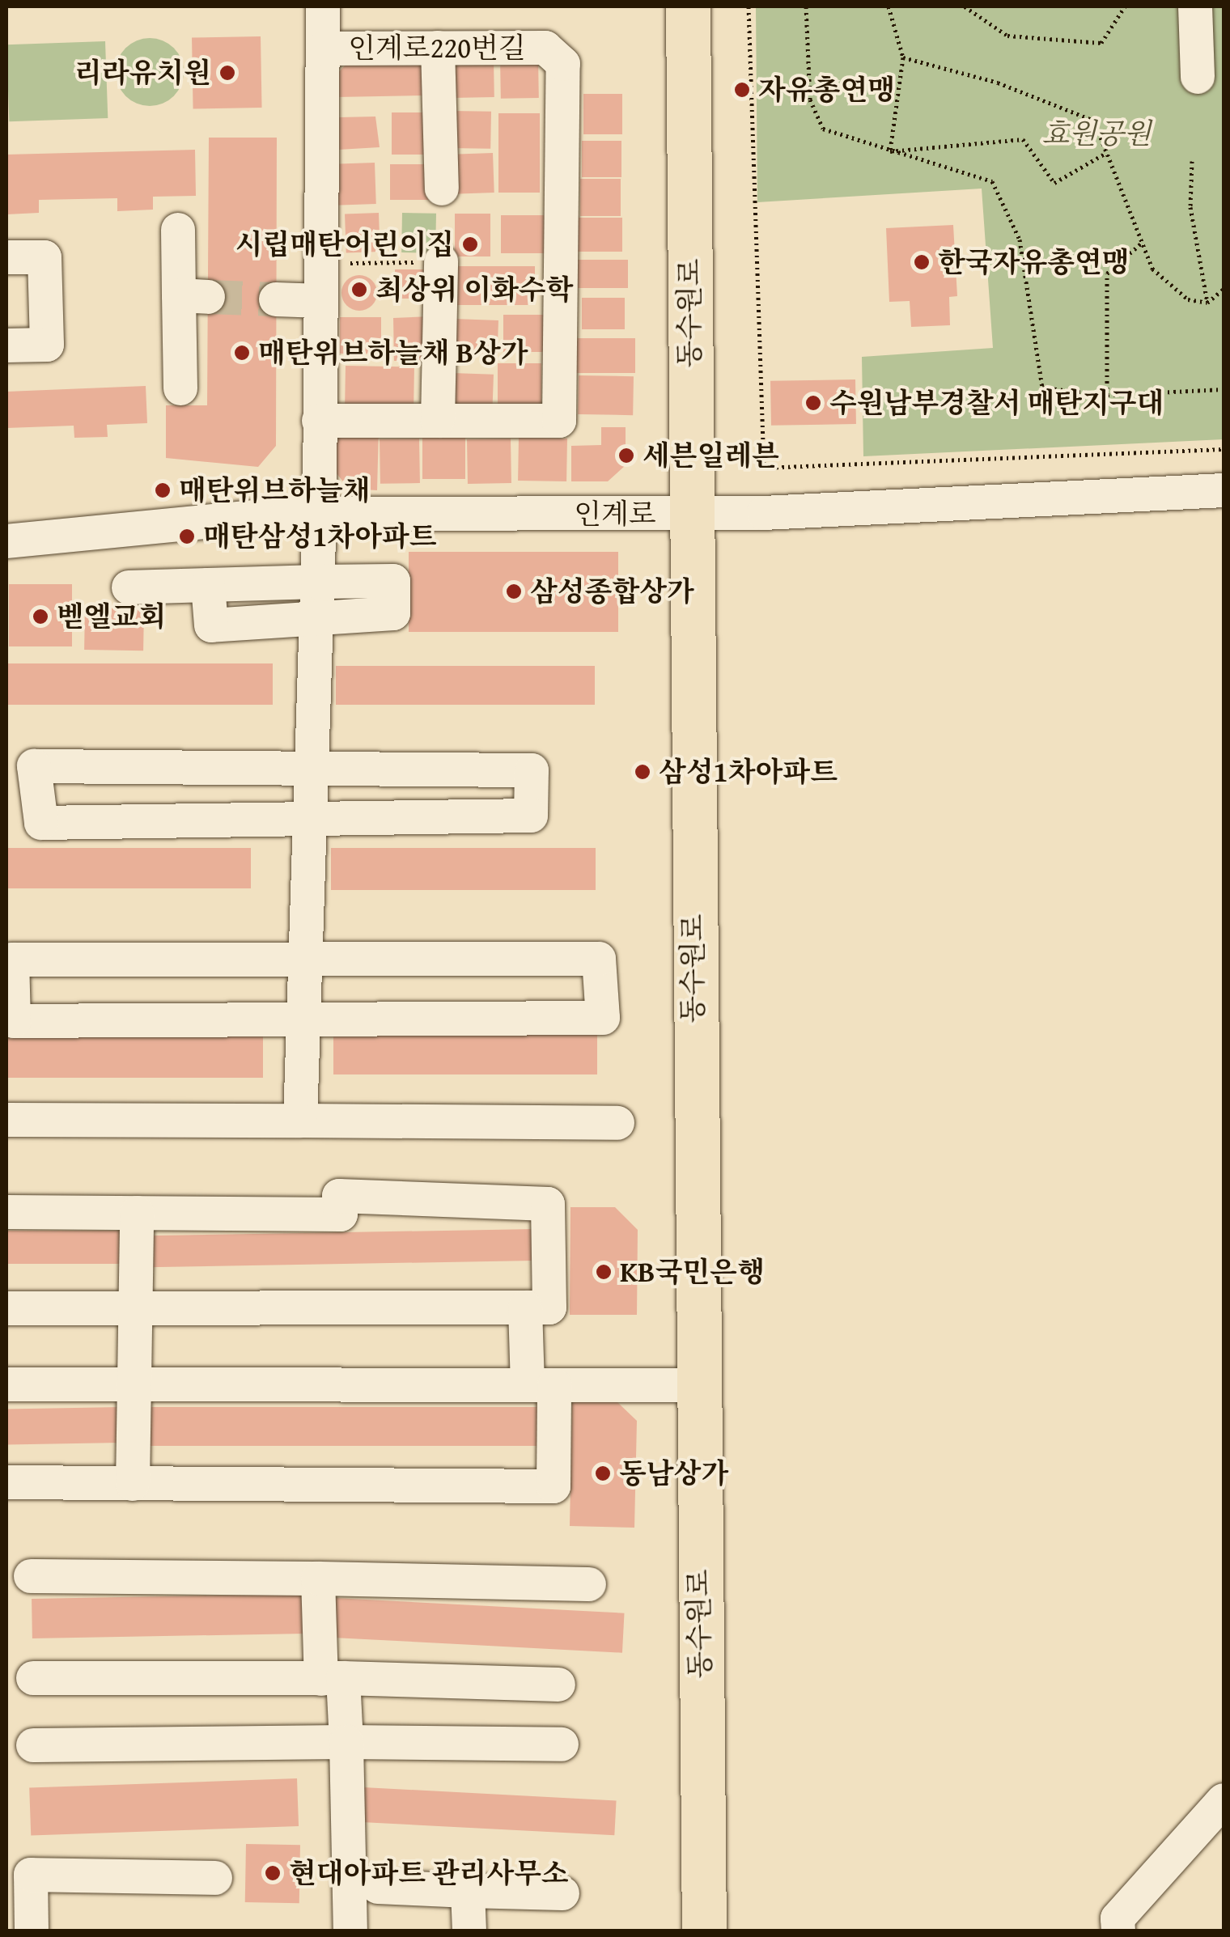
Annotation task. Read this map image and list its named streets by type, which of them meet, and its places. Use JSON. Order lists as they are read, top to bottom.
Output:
{
  "streets": {
    "main road": ["동수원로"],
    "street": ["인계로220번길", "인계로"]
  },
  "crossings": [
    ["인계로220번길", "인계로"],
    ["동수원로", "인계로"]
  ],
  "parks": ["효원공원"],
  "places": [
    "리라유치원",
    "자유총연맹",
    "시립매탄어린이집",
    "한국자유총연맹",
    "최상위 이화수학",
    "매탄위브하늘채 B상가",
    "수원남부경찰서 매탄지구대",
    "세븐일레븐",
    "매탄위브하늘채",
    "매탄삼성1차아파트",
    "삼성종합상가",
    "벧엘교회",
    "삼성1차아파트",
    "KB국민은행",
    "동남상가",
    "현대아파트 관리사무소"
  ]
}
